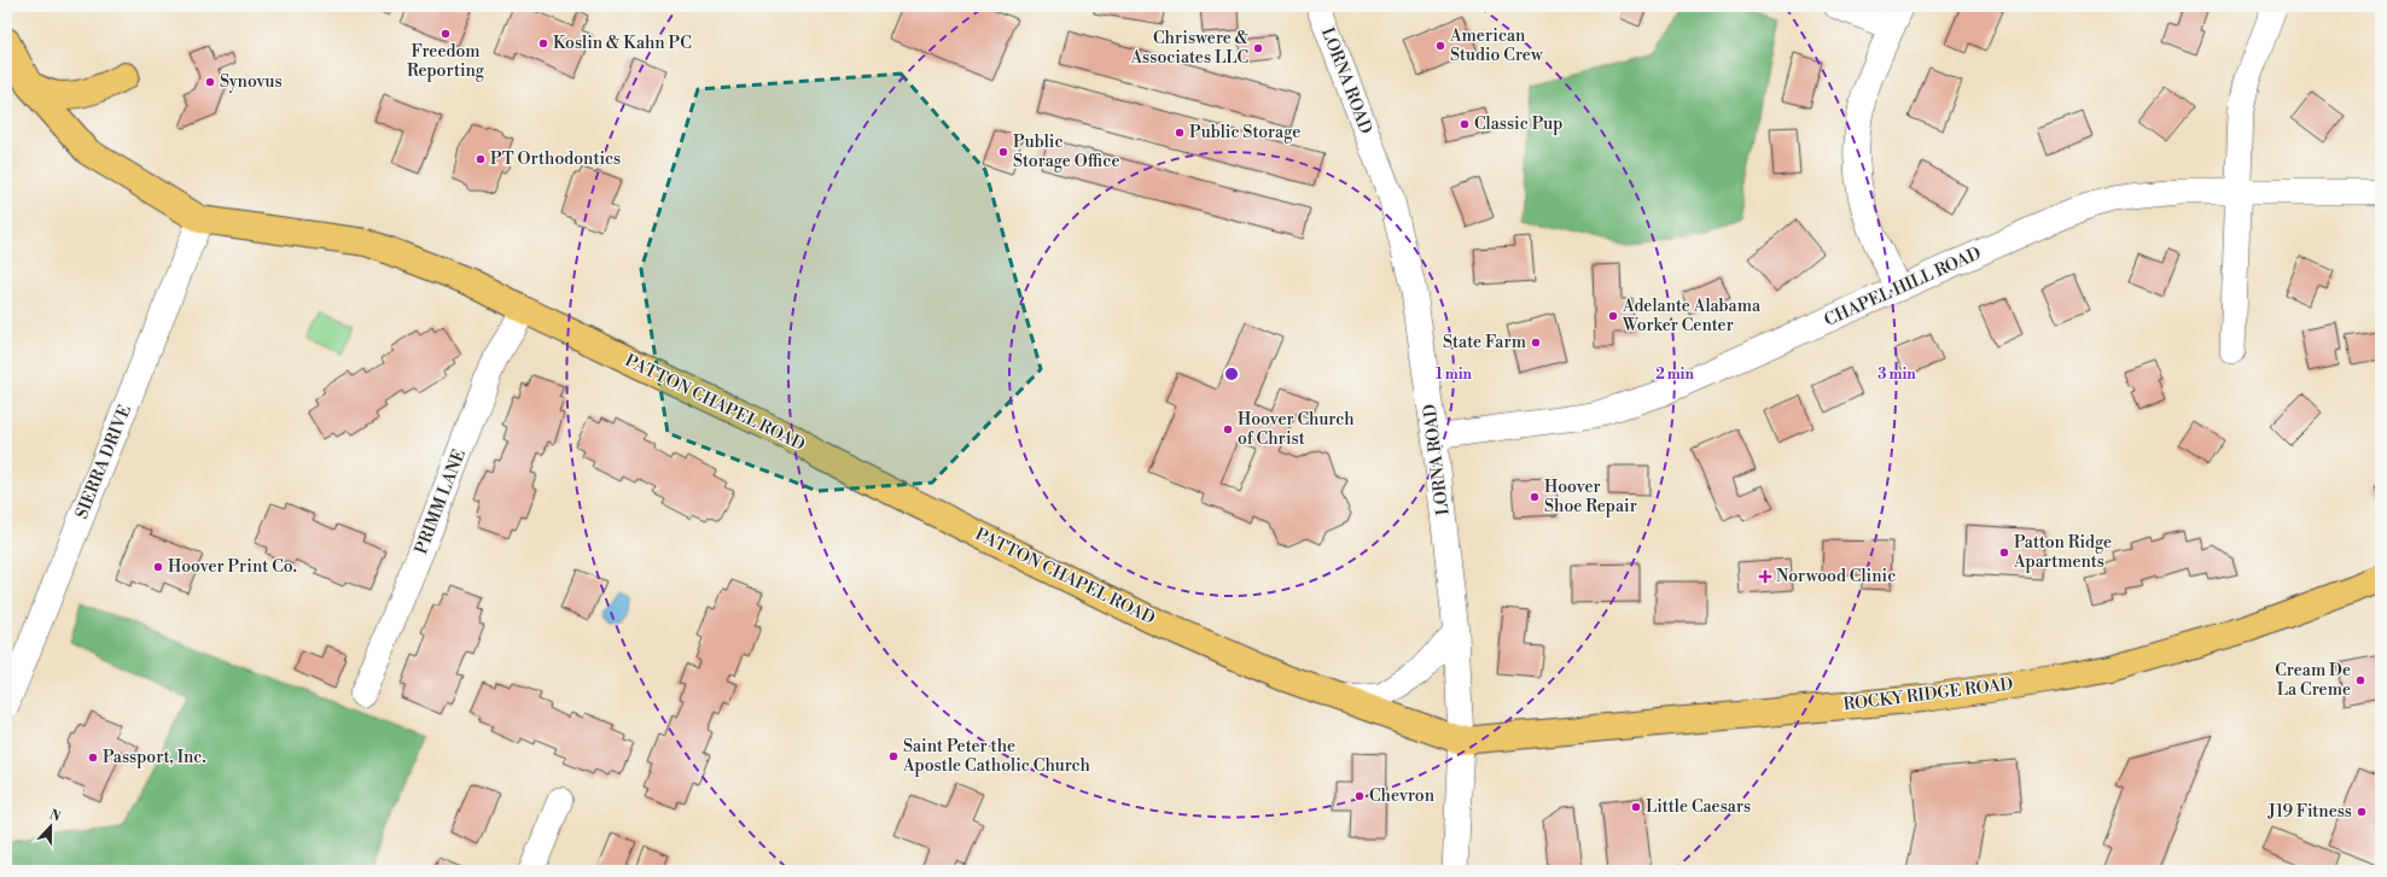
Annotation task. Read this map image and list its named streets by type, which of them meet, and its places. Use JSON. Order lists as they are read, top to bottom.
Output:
{
  "streets": {
    "main road": ["PATTON CHAPEL ROAD", "ROCKY RIDGE ROAD"],
    "street": [
      "LORNA ROAD",
      "CHAPEL HILL ROAD",
      "SIERRA DRIVE",
      "PRIMM LANE"
    ]
  },
  "crossings": [
    ["LORNA ROAD", "CHAPEL HILL ROAD"],
    ["LORNA ROAD", "PATTON CHAPEL ROAD"],
    ["LORNA ROAD", "ROCKY RIDGE ROAD"],
    ["PATTON CHAPEL ROAD", "SIERRA DRIVE"],
    ["PATTON CHAPEL ROAD", "PRIMM LANE"],
    ["PATTON CHAPEL ROAD", "ROCKY RIDGE ROAD"]
  ],
  "places": {
    "other": [
      "Freedom Reporting",
      "Koslin & Kahn PC",
      "American Studio Crew",
      "Chriswere & Associates LLC",
      "Synovus",
      "Classic Pup",
      "Public Storage",
      "Public Storage Office",
      "PT Orthodontics",
      "Adelante Alabama Worker Center",
      "State Farm",
      "Hoover Church of Christ",
      "Hoover Shoe Repair",
      "Patton Ridge Apartments",
      "Hoover Print Co.",
      "Cream De La Creme",
      "Saint Peter the Apostle Catholic Church",
      "Passport, Inc.",
      "Chevron",
      "Little Caesars",
      "J19 Fitness"
    ],
    "health": ["Norwood Clinic"]
  },
  "north": "top",
  "rings": ["1 min", "2 min", "3 min"]
}
